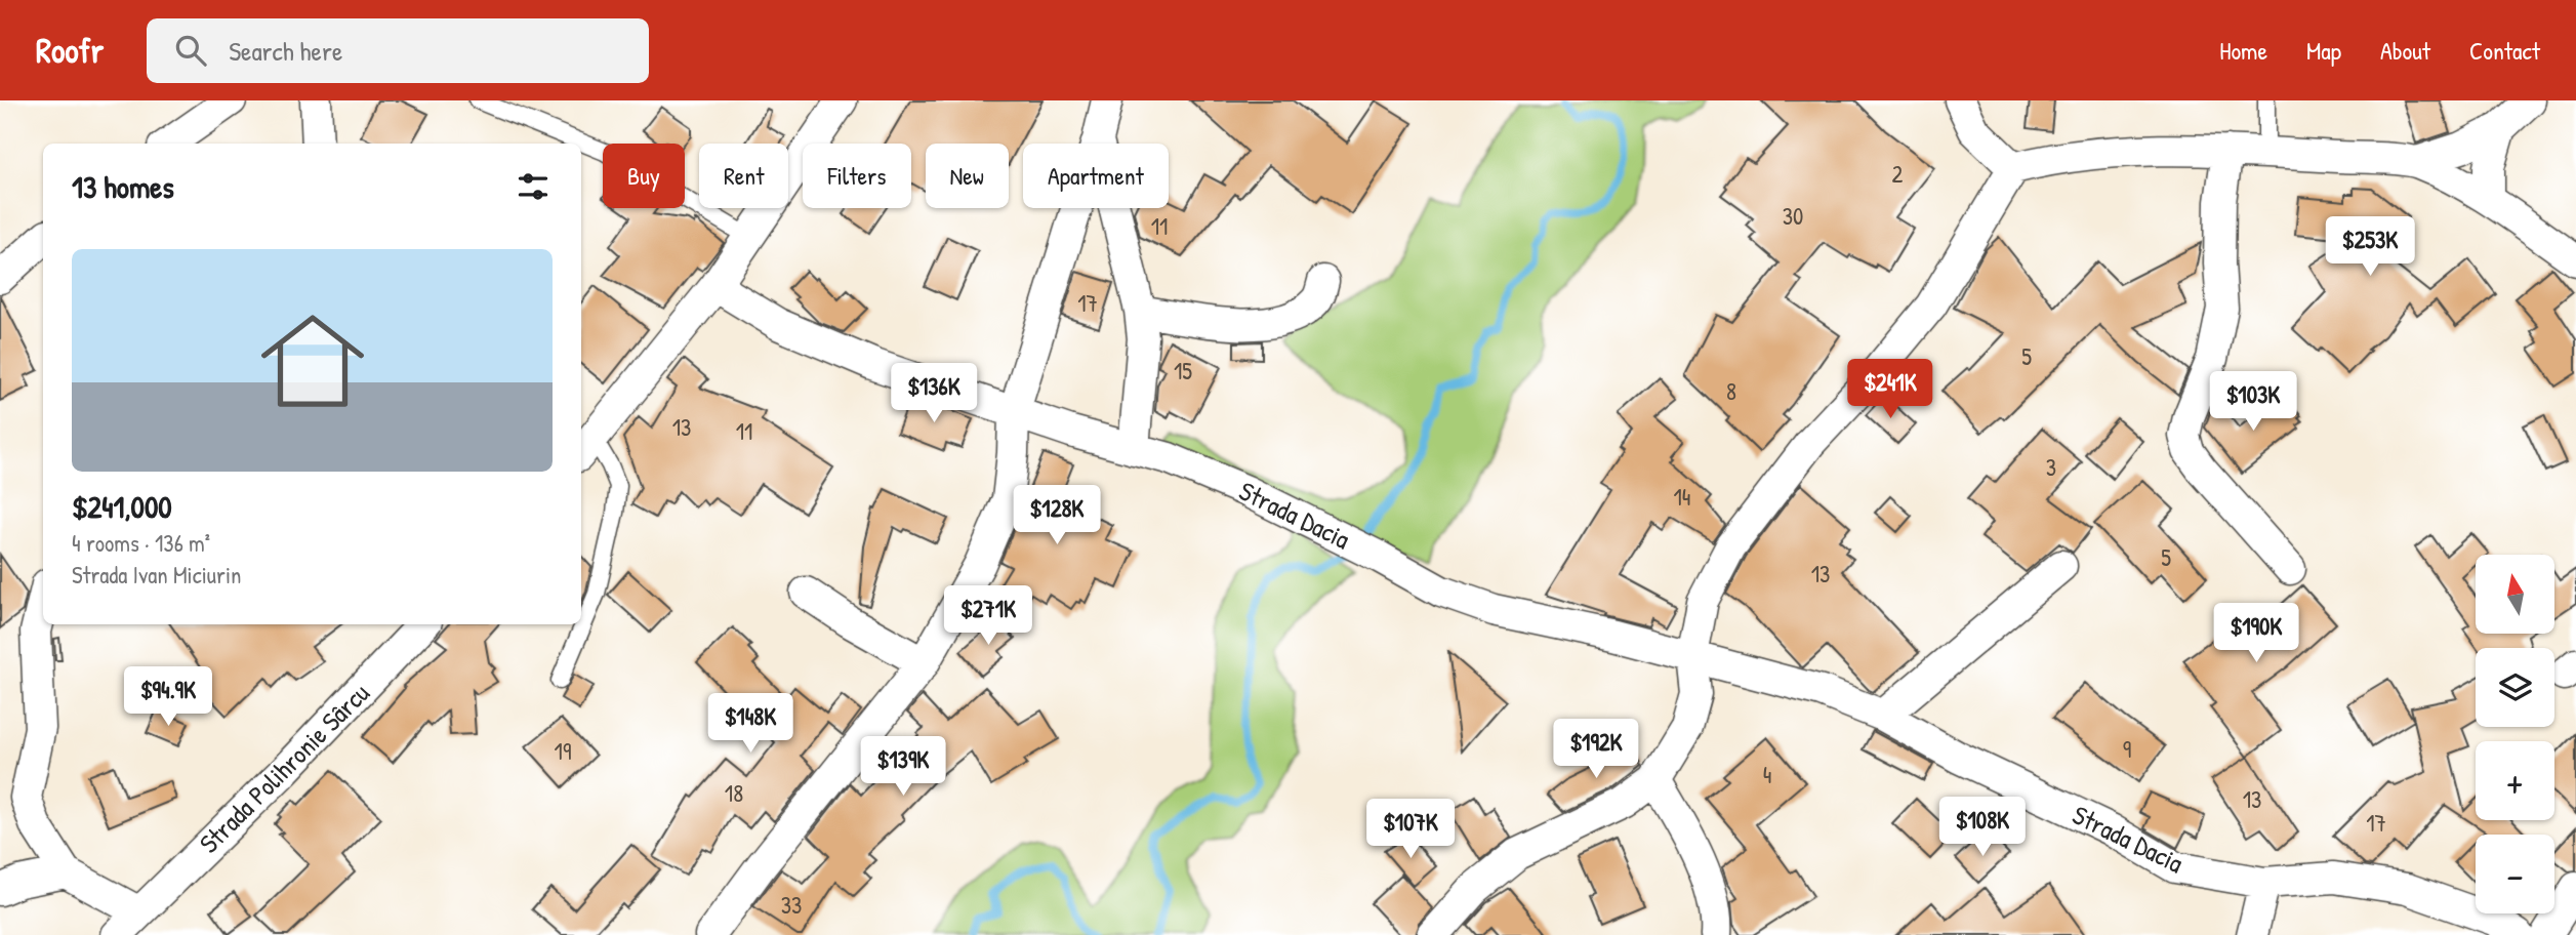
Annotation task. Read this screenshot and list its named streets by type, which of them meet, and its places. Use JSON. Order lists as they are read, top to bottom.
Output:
{
  "streets": {
    "street": ["Strada Dacia", "Strada Polihronie Sârcu"]
  },
  "house_numbers": [
    "2",
    "30",
    "11",
    "17",
    "5",
    "15",
    "8",
    "13",
    "11",
    "3",
    "14",
    "5",
    "13",
    "9",
    "19",
    "4",
    "18",
    "13",
    "17",
    "33"
  ],
  "north": "top",
  "page": {
    "header": "Roofr",
    "search": "Search here",
    "nav": [
      "Home",
      "Map",
      "About",
      "Contact"
    ],
    "chip": [
      "Buy",
      "Rent",
      "Filters",
      "New",
      "Apartment"
    ],
    "heading": "13 homes",
    "price": [
      "$253K",
      "$241K",
      "$136K",
      "$103K",
      "$128K",
      "$271K",
      "$190K",
      "$94.9K",
      "$148K",
      "$192K",
      "$139K",
      "$108K",
      "$107K"
    ],
    "list": [
      {
        "name": "$241,000",
        "note": "4 rooms · 136 m² · Strada Ivan Miciurin"
      }
    ],
    "map_buttons": ["+", "−"]
  }
}
